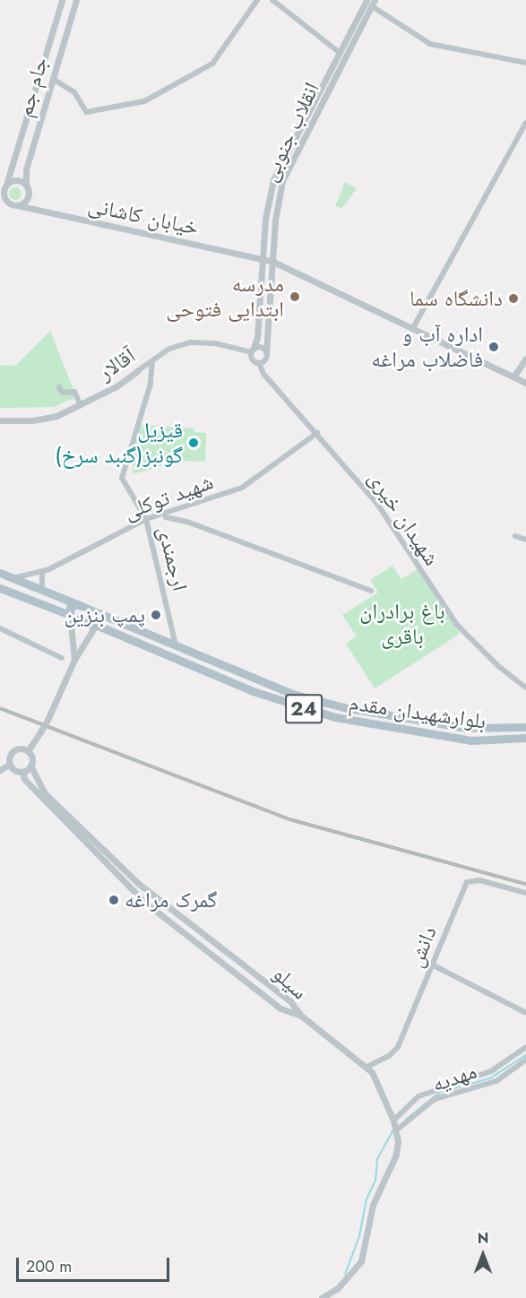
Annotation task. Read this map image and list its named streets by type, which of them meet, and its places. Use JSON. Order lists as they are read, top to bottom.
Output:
{
  "streets": {
    "main road": ["24", "بلوارشهیدان مقدم"],
    "street": [
      "جام جم",
      "انقلاب جنوبی",
      "خیابان کاشانی",
      "آقالار",
      "شهید توکلی",
      "شهیدان خیری",
      "ارجمندی",
      "دانش",
      "سیلو",
      "مهدیه"
    ]
  },
  "crossings": [
    ["جام جم", "خیابان کاشانی"],
    ["انقلاب جنوبی", "خیابان کاشانی"],
    ["انقلاب جنوبی", "آقالار"],
    ["انقلاب جنوبی", "شهیدان خیری"],
    ["آقالار", "شهیدان خیری"],
    ["آقالار", "ارجمندی"],
    ["شهید توکلی", "شهیدان خیری"],
    ["شهید توکلی", "ارجمندی"],
    ["شهید توکلی", "24"],
    ["ارجمندی", "بلوارشهیدان مقدم"],
    ["24", "بلوارشهیدان مقدم"]
  ],
  "parks": ["باغ برادران باقری"],
  "places": [
    "مدرسه ابتدایی فتوحی",
    "دانشگاه سما",
    "اداره آب و فاضلاب مراغه",
    "قیزیل گونبز(گنبد سرخ)",
    "پمپ بنزین",
    "گمرک مراغه"
  ],
  "scale_bar": "200 m",
  "north": "top"
}
